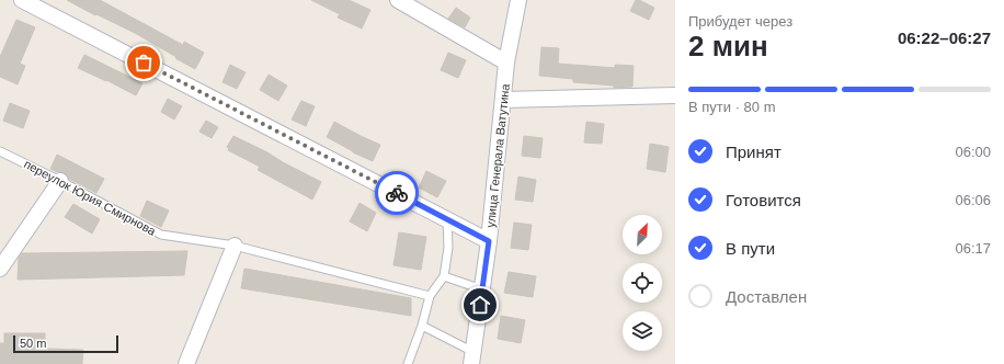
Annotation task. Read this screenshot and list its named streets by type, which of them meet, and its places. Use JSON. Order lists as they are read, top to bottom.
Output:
{
  "streets": {
    "street": ["улица Генерала Ватутина"],
    "lane": ["переулок Юрия Смирнова"]
  },
  "scale_bar": "50 m",
  "north": "top right",
  "page": {
    "heading": ["2 мин", "Прибудет через", "06:22–06:27"],
    "bar": "В пути · 80 m",
    "list": [
      ["Принят", "06:00"],
      ["Готовится", "06:06"],
      ["В пути", "06:17"],
      "Доставлен"
    ],
    "scale": "50 m"
  }
}
